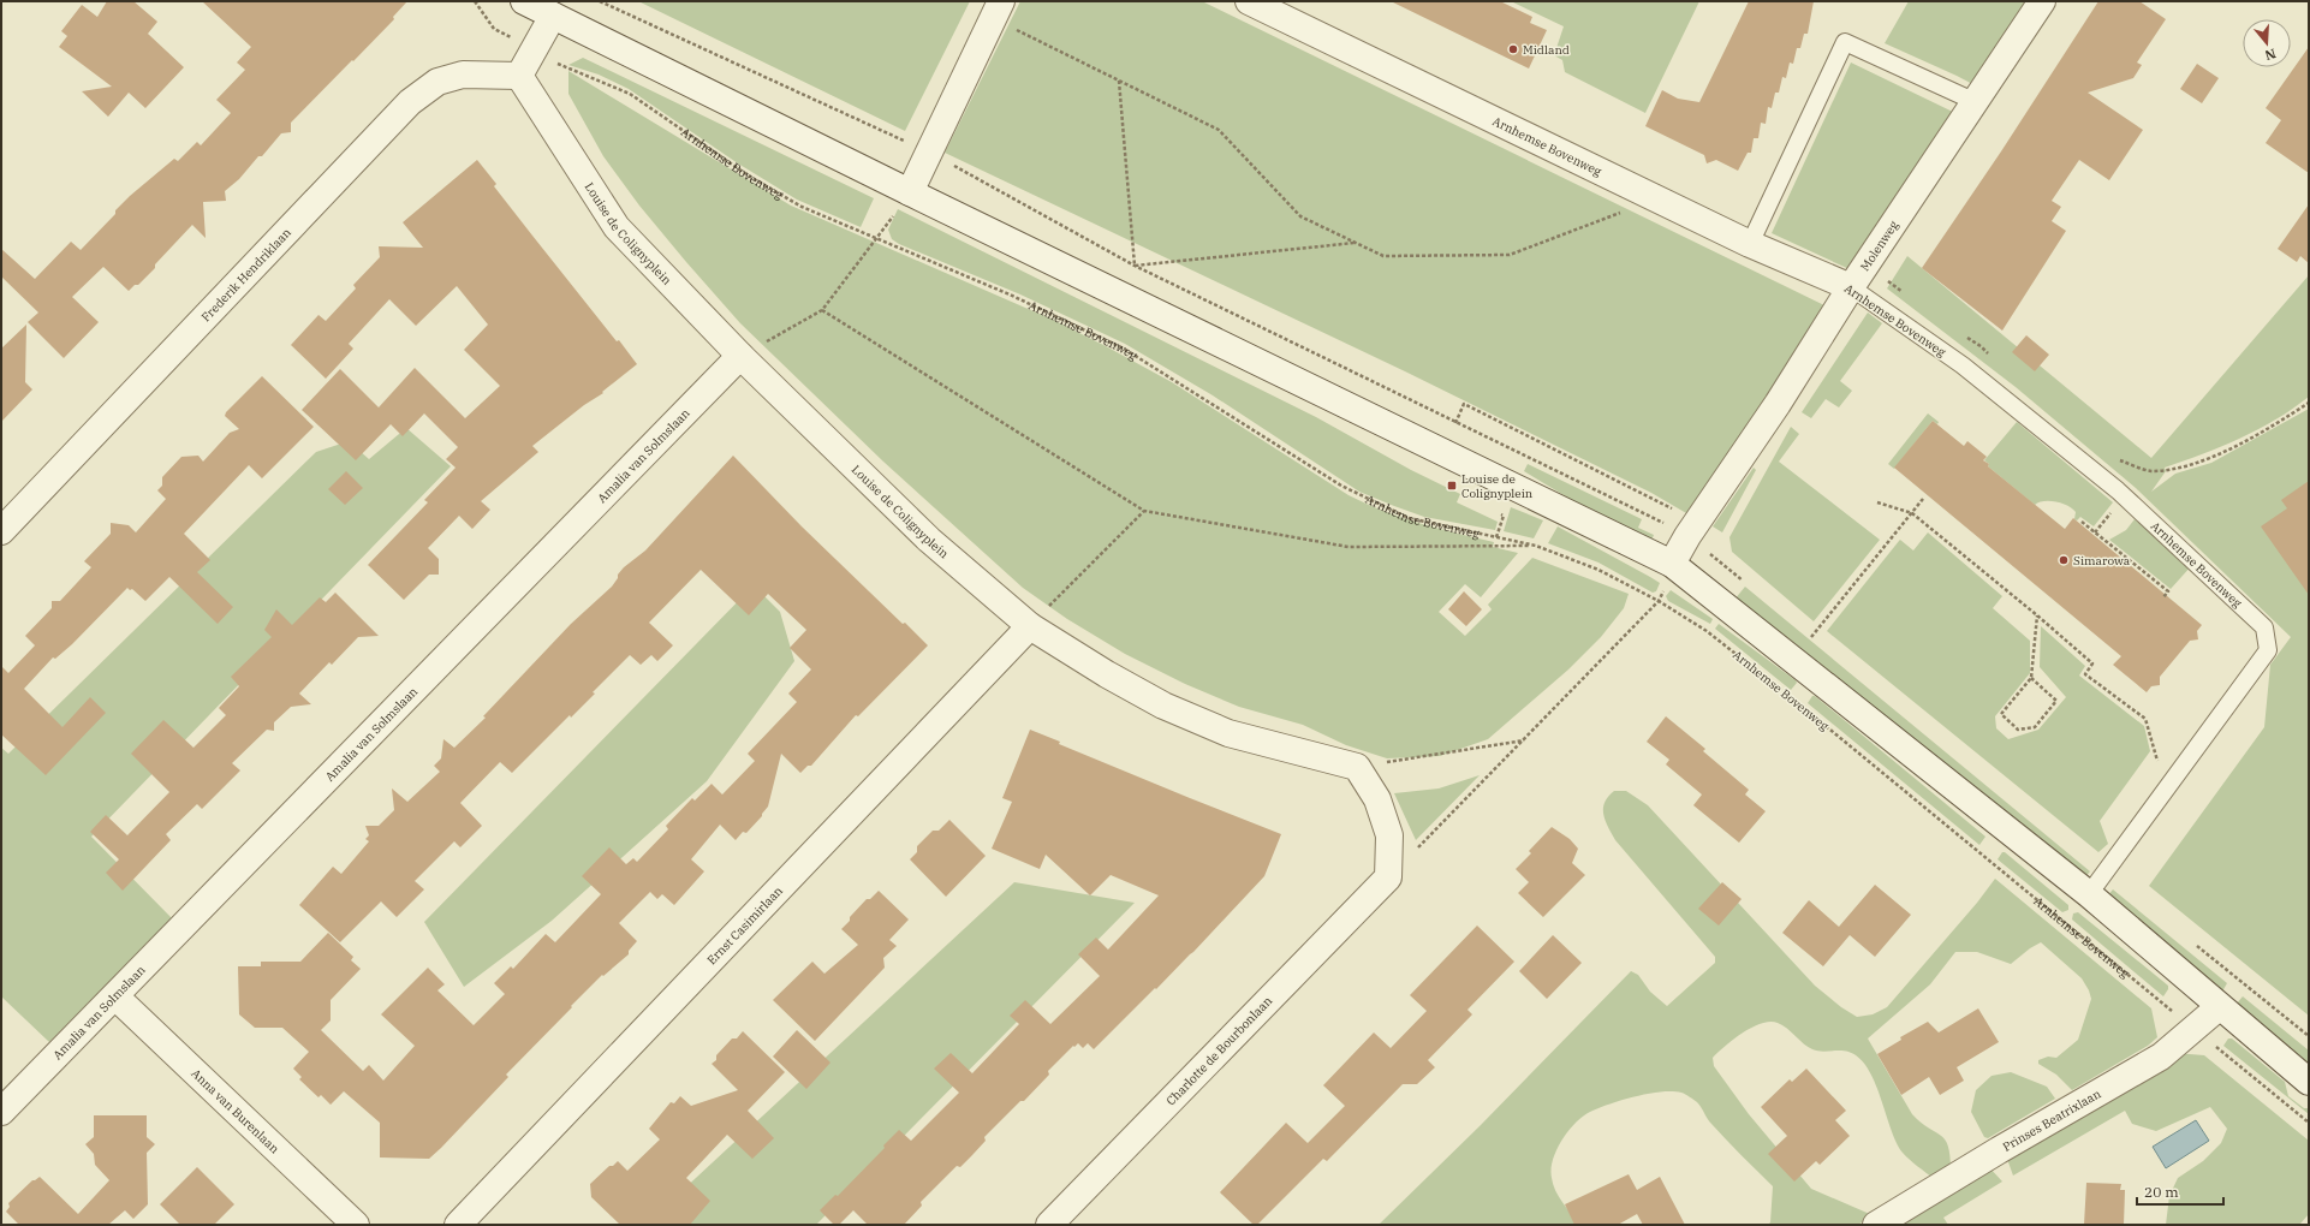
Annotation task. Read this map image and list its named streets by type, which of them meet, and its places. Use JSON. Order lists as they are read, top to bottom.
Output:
{
  "streets": {
    "street": [
      "Arnhemse Bovenweg",
      "Louise de Colignyplein",
      "Molenweg",
      "Frederik Hendriklaan",
      "Amalia van Solmslaan",
      "Ernst Casimirlaan",
      "Charlotte de Bourbonlaan",
      "Anna van Burenlaan",
      "Prinses Beatrixlaan"
    ]
  },
  "crossings": [
    ["Arnhemse Bovenweg", "Molenweg"],
    ["Arnhemse Bovenweg", "Prinses Beatrixlaan"],
    ["Louise de Colignyplein", "Frederik Hendriklaan"],
    ["Louise de Colignyplein", "Amalia van Solmslaan"],
    ["Louise de Colignyplein", "Ernst Casimirlaan"],
    ["Amalia van Solmslaan", "Anna van Burenlaan"]
  ],
  "places": {
    "other": ["Midland", "Simarowa"],
    "transit": ["Louise de Colignyplein"]
  },
  "scale_bar": "20 m",
  "north": "bottom"
}
